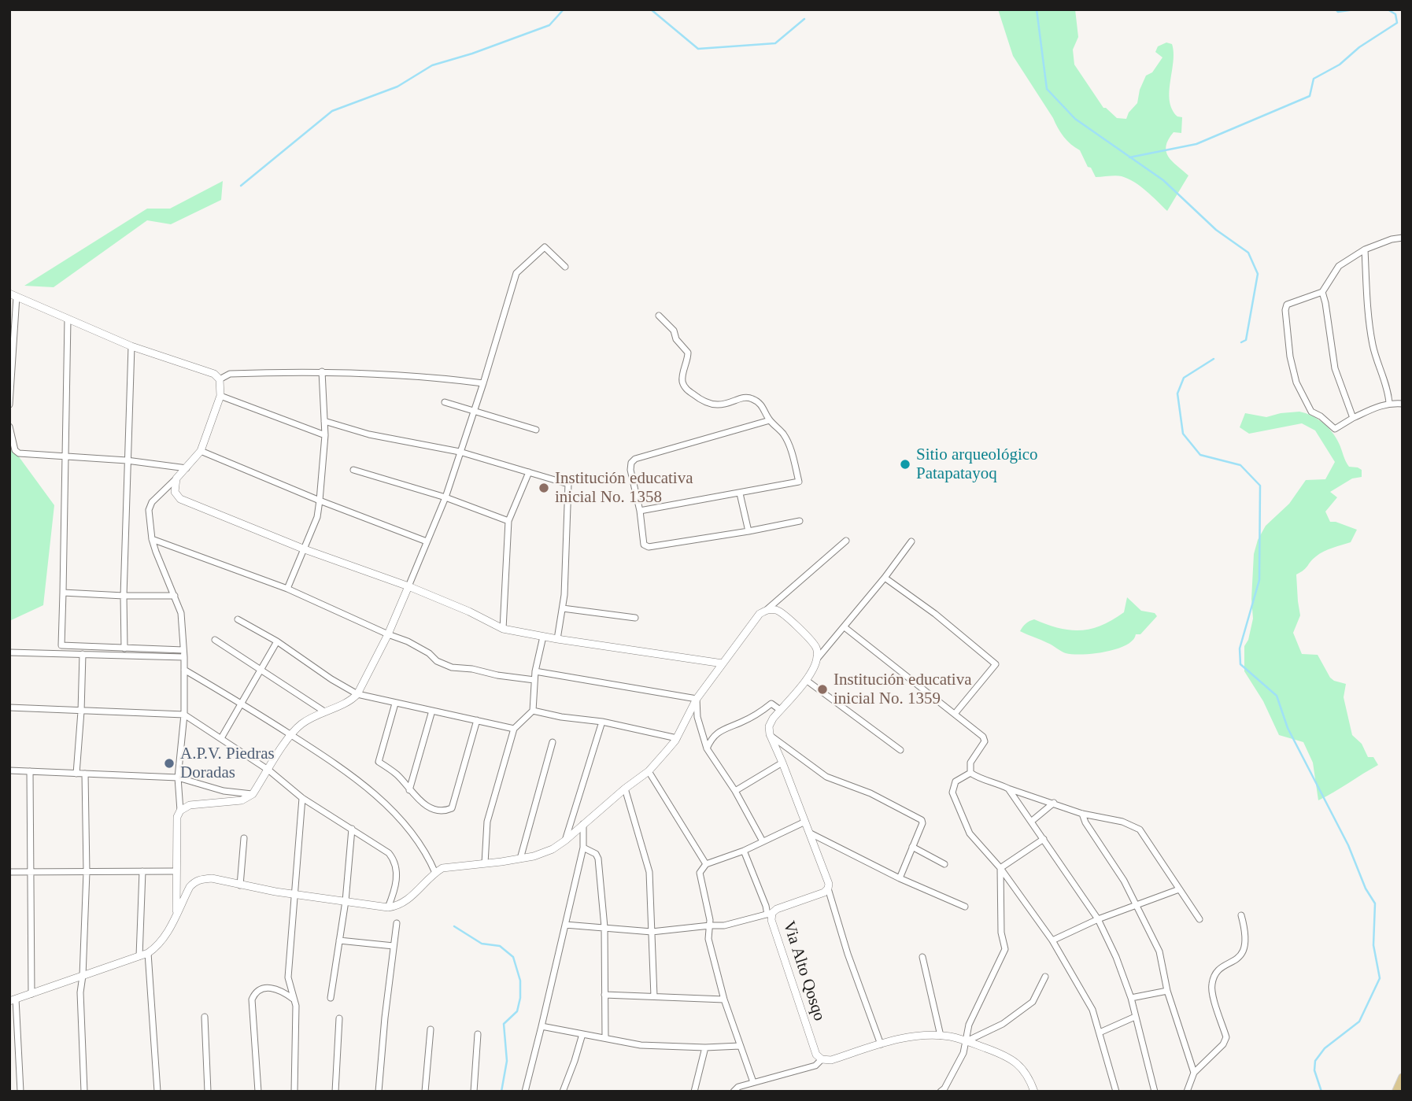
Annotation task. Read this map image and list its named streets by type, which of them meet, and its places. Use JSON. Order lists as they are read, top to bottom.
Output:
{
  "streets": {
    "street": ["Via Alto Qosqo"]
  },
  "places": [
    "Sitio arqueológico Patapatayoq",
    "Institución educativa inicial No. 1358",
    "Institución educativa inicial No. 1359",
    "A.P.V. Piedras Doradas"
  ]
}
